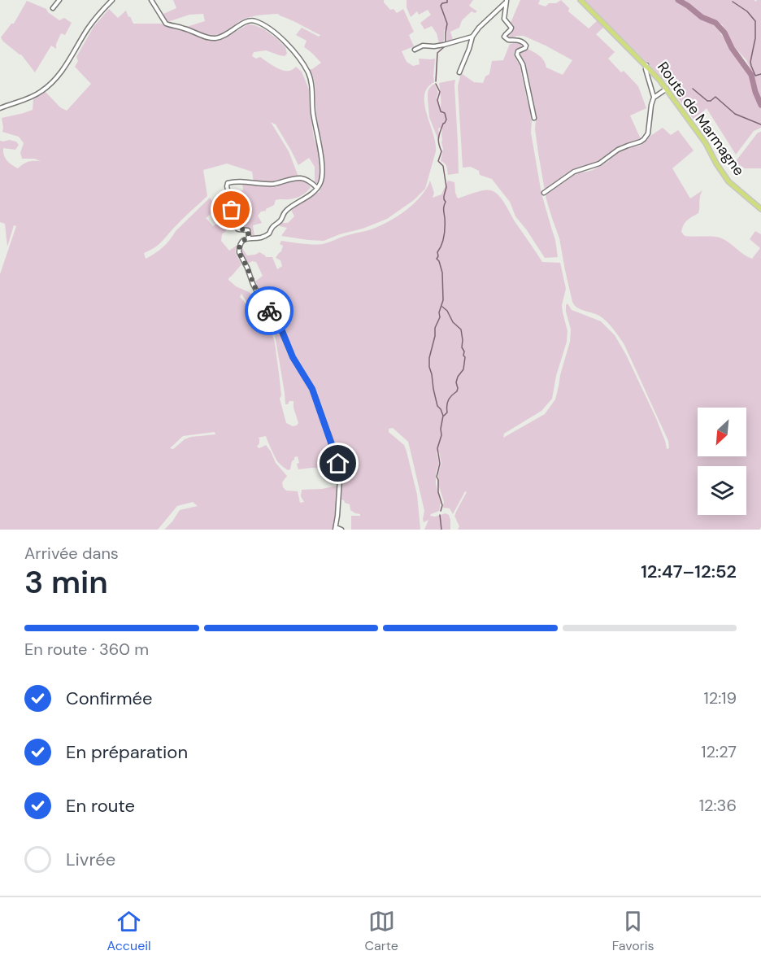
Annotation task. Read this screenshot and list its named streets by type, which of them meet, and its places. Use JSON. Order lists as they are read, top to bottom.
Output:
{
  "streets": {
    "main road": ["Route de Marmagne"]
  },
  "north": "bottom left",
  "page": {
    "heading": ["3 min", "Arrivée dans", "12:47–12:52"],
    "bar": "En route · 360 m",
    "list": [
      ["Confirmée", "12:19"],
      ["En préparation", "12:27"],
      ["En route", "12:36"],
      "Livrée"
    ],
    "tabs": ["Accueil", "Carte", "Favoris"]
  }
}
